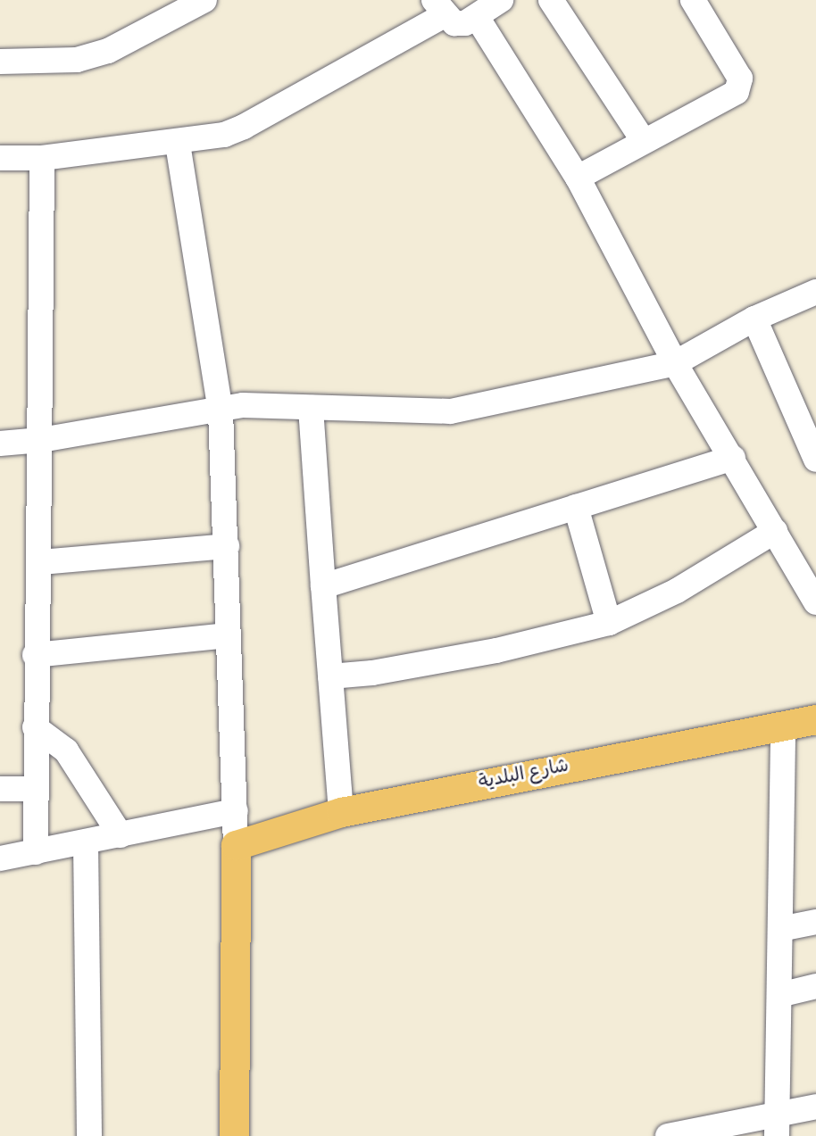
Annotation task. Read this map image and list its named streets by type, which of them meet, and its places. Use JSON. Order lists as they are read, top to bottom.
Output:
{
  "streets": {
    "main road": ["شارع البلدية"]
  }
}
